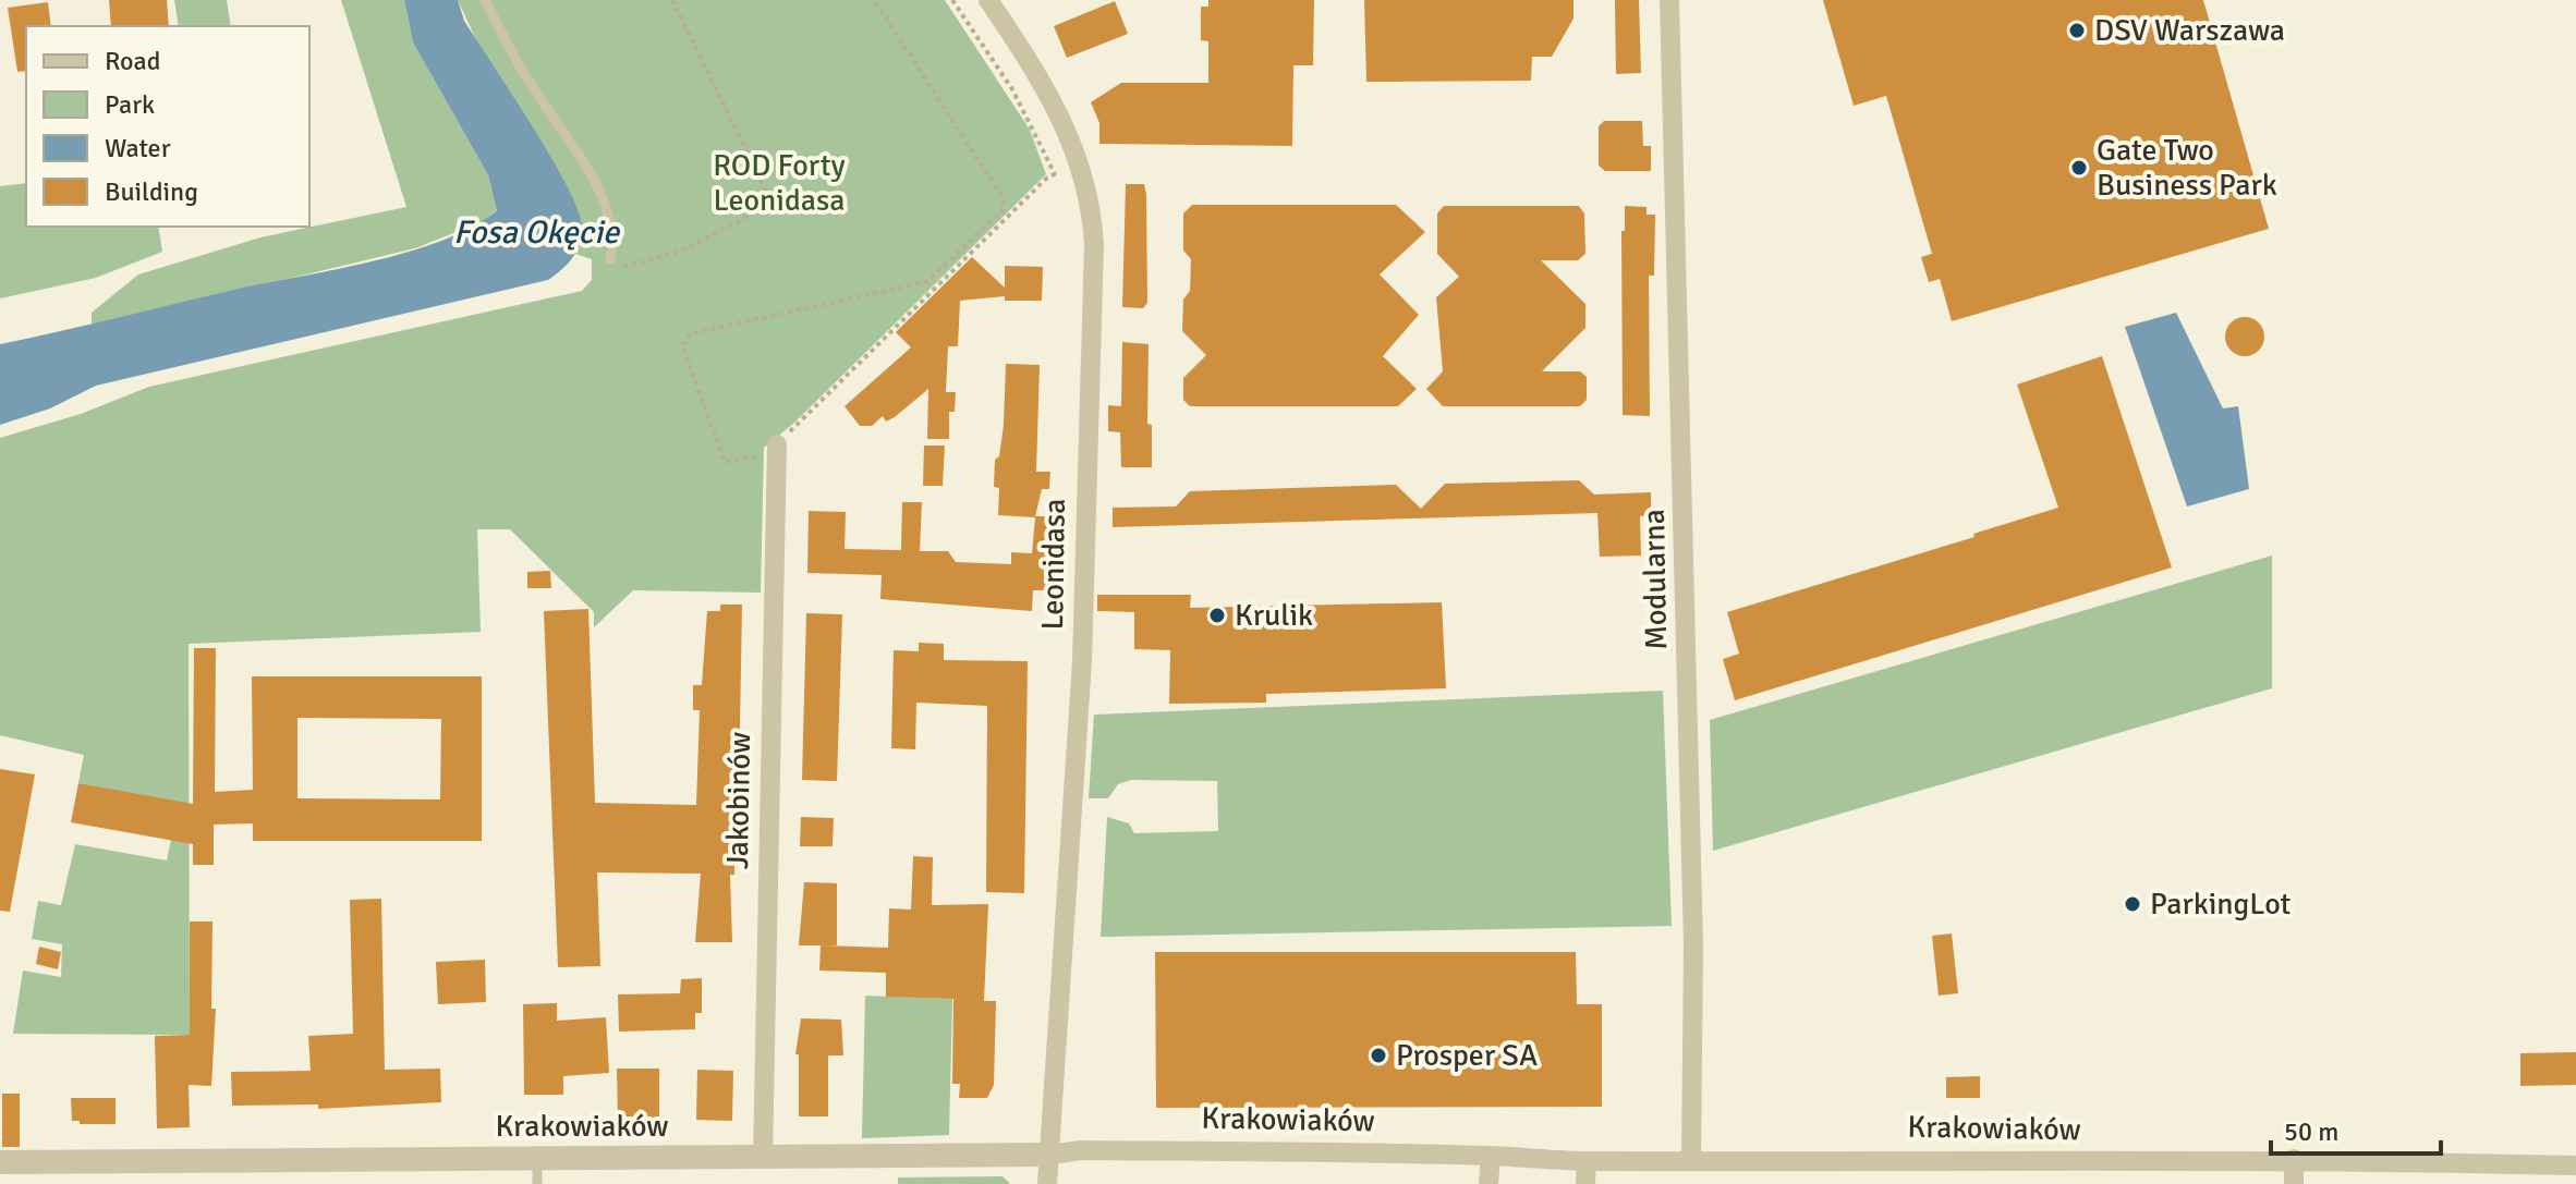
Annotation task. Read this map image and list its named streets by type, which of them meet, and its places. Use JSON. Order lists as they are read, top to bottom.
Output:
{
  "streets": {
    "street": [
      "Leonidasa",
      "Modularna",
      "Jakobinów",
      "Krakowiaków"
    ]
  },
  "crossings": [
    ["Leonidasa", "Krakowiaków"],
    ["Modularna", "Krakowiaków"],
    ["Jakobinów", "Krakowiaków"]
  ],
  "water": ["Fosa Okęcie"],
  "parks": ["ROD Forty Leonidasa"],
  "places": [
    "DSV Warszawa",
    "Gate Two Business Park",
    "Krulik",
    "ParkingLot",
    "Prosper SA"
  ],
  "legend": [
    "Road",
    "Park",
    "Water",
    "Building"
  ],
  "scale_bar": "50 m"
}
